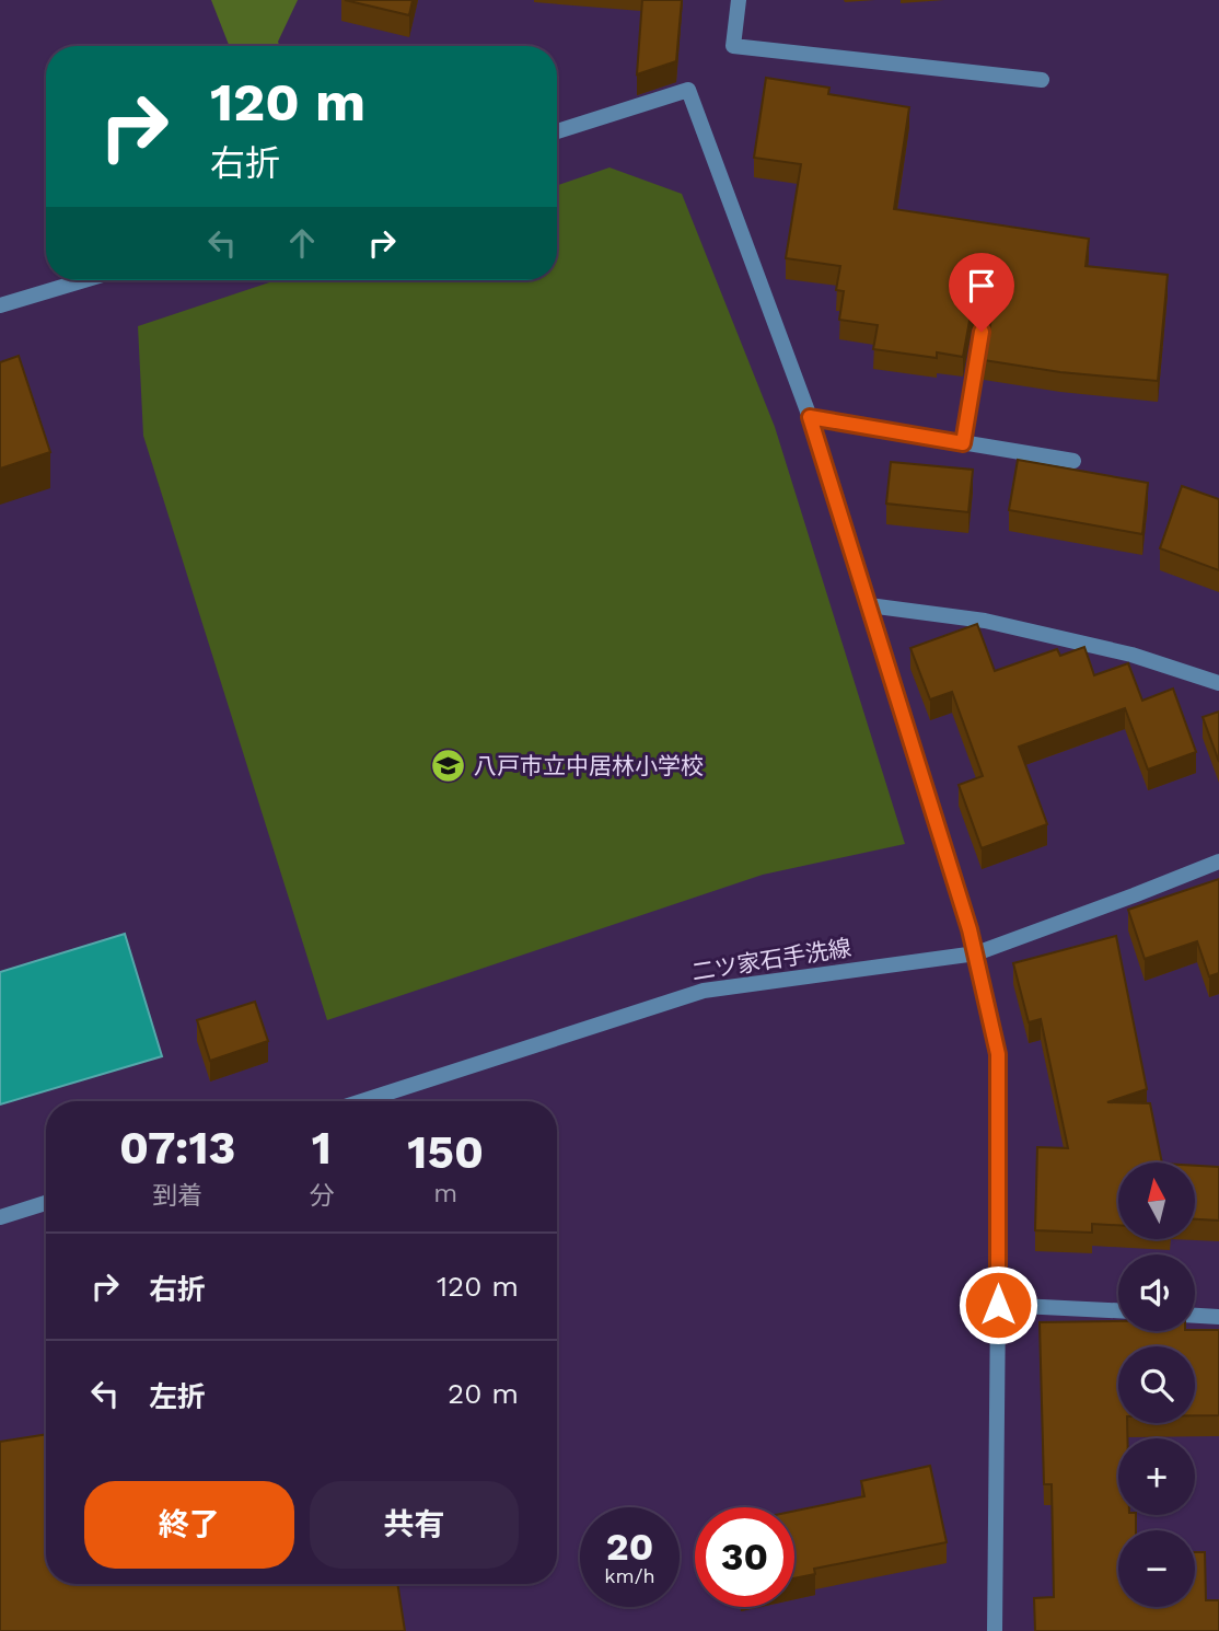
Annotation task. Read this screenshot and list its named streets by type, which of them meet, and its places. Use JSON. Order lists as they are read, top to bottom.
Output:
{
  "streets": {
    "street": ["二ツ家石手洗線"]
  },
  "places": {
    "school or university": ["八戸市立中居林小学校"]
  },
  "north": "top",
  "page": {
    "turn": ["120 m", "右折"],
    "eta": [
      "07:13",
      "到着",
      "1",
      "分",
      "150",
      "m"
    ],
    "map_buttons": ["+", "−"],
    "list": [
      {
        "name": "右折",
        "value": "120 m"
      },
      {
        "name": "左折",
        "value": "20 m"
      }
    ],
    "buttons": ["終了", "共有"],
    "speed": "20 km/h",
    "limit": "30"
  }
}
